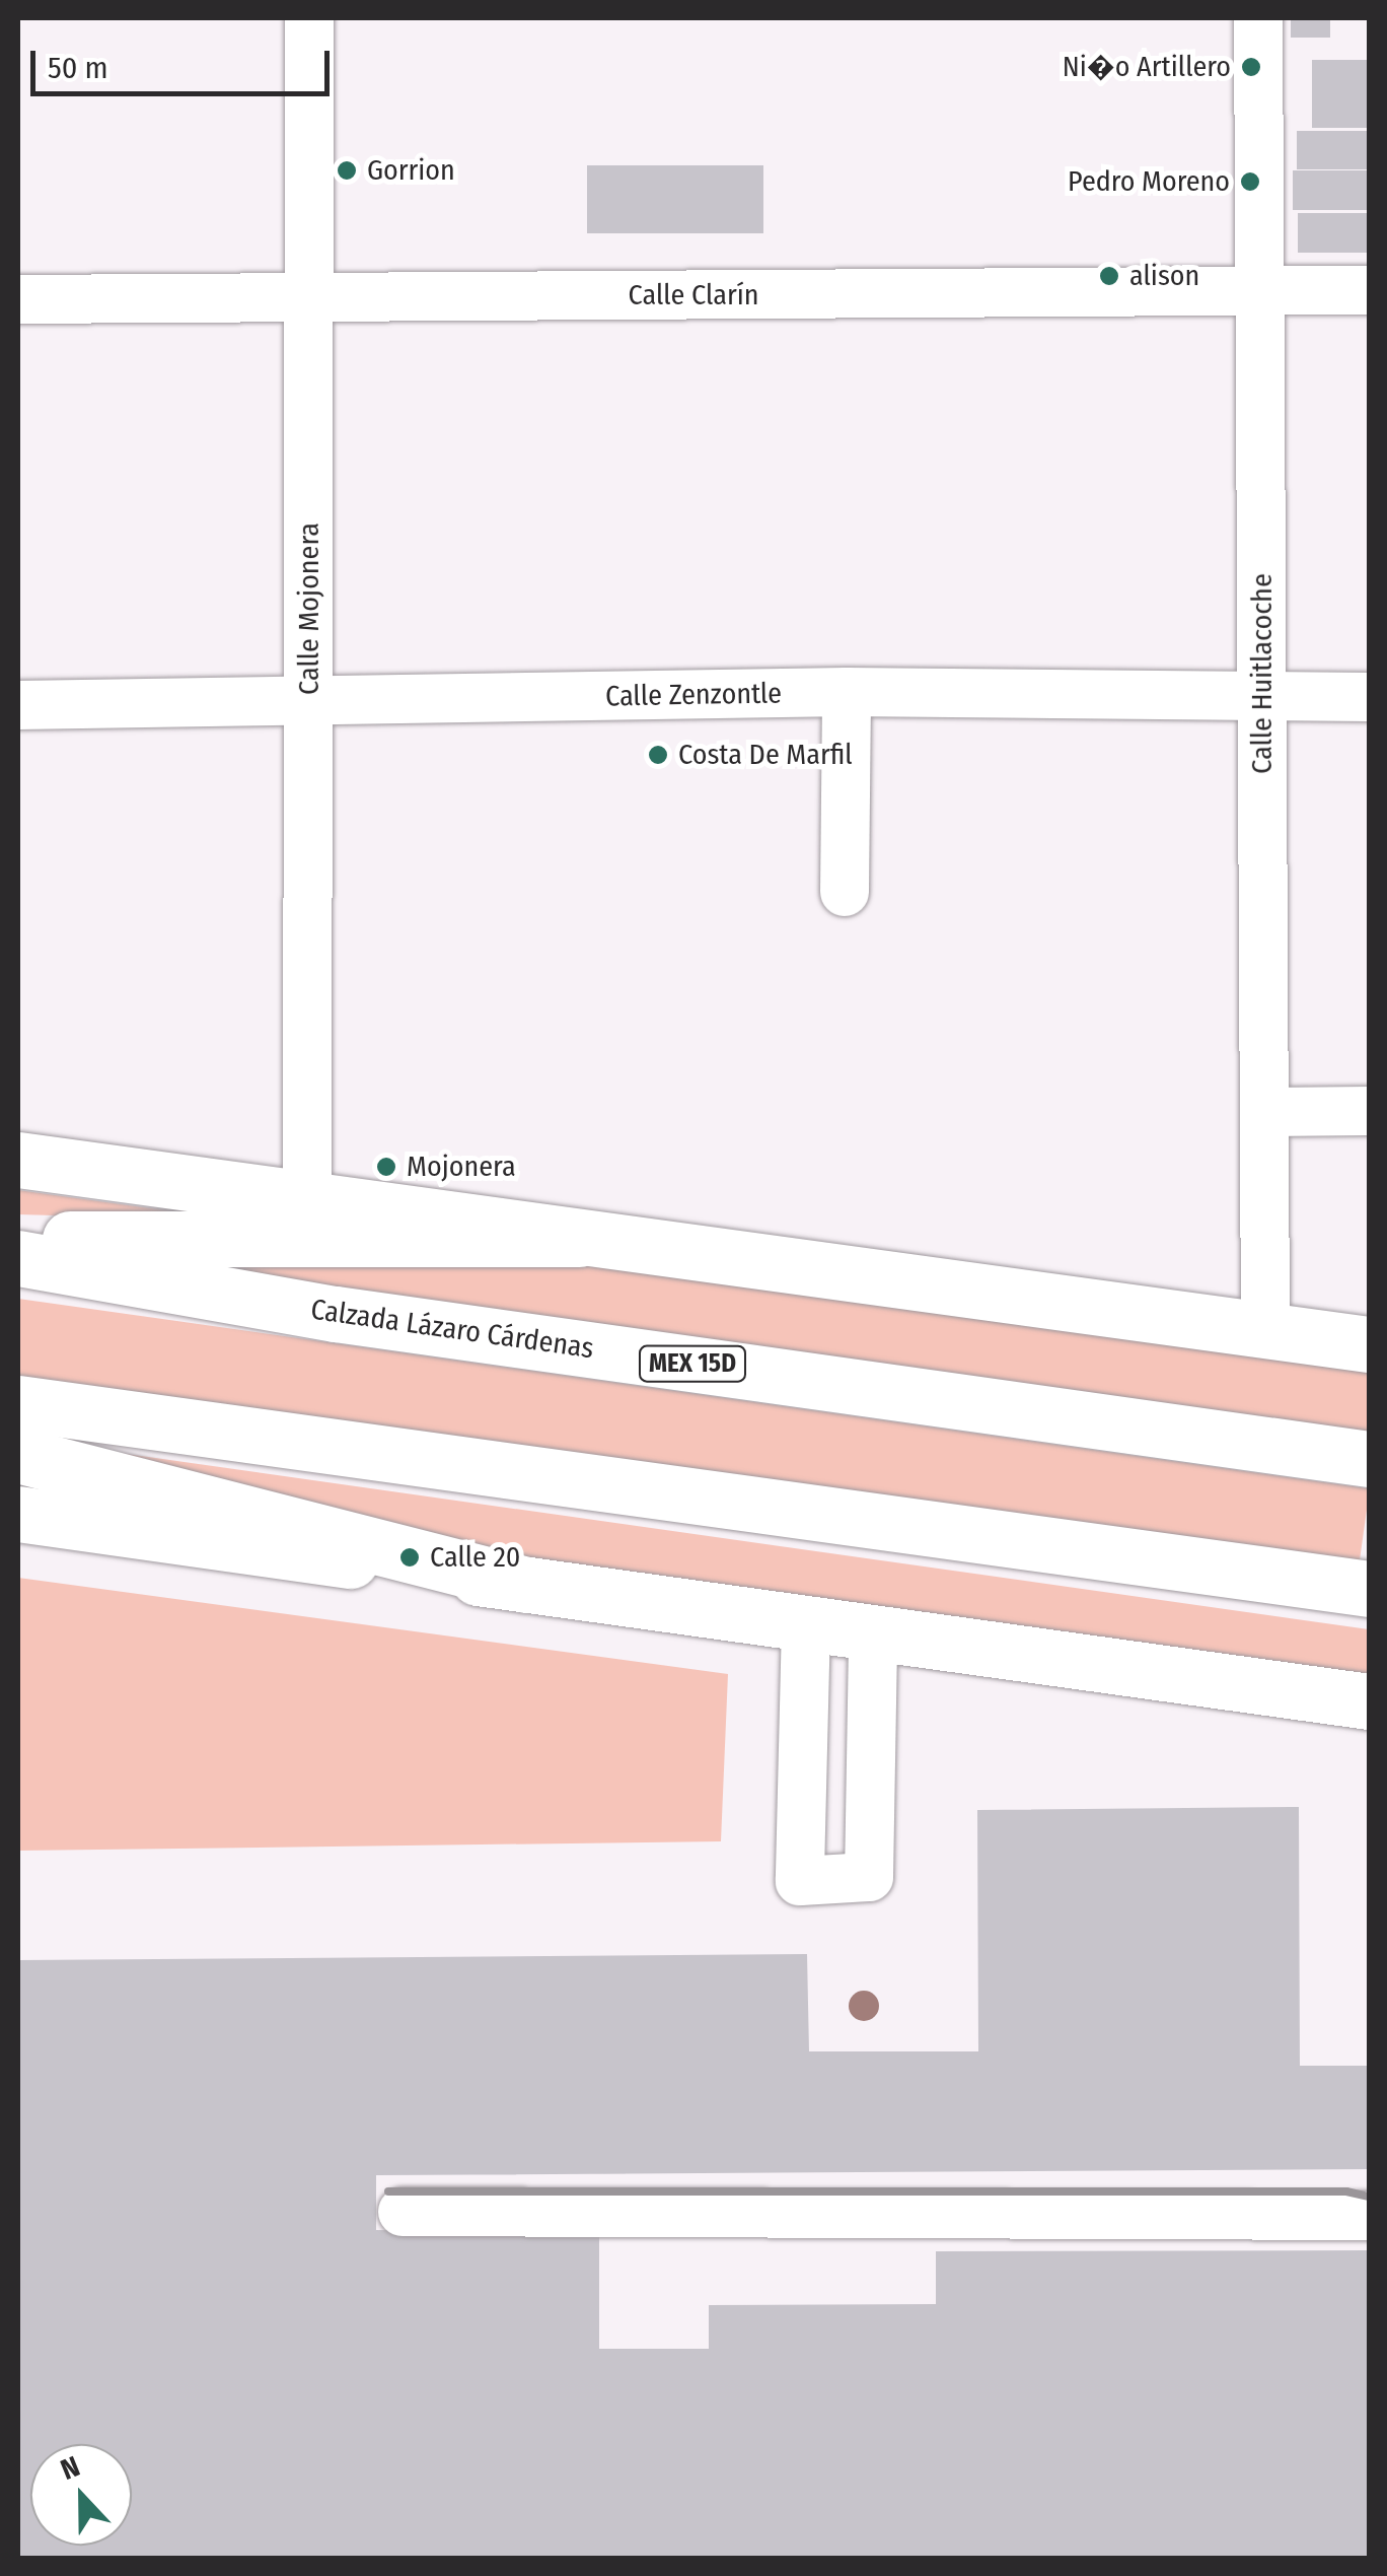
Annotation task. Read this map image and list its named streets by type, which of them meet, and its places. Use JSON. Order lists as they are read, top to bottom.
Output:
{
  "streets": {
    "main road": ["Calzada Lázaro Cárdenas", "MEX 15D"],
    "street": [
      "Calle Clarín",
      "Calle Mojonera",
      "Calle Huitlacoche",
      "Calle Zenzontle"
    ]
  },
  "crossings": [
    ["Calle Clarín", "Calle Mojonera"],
    ["Calle Clarín", "Calle Huitlacoche"],
    ["Calle Mojonera", "Calle Zenzontle"],
    ["Calle Huitlacoche", "Calle Zenzontle"]
  ],
  "places": [
    "Ni�o Artillero",
    "Gorrion",
    "Pedro Moreno",
    "alison",
    "Costa De Marfil",
    "Mojonera",
    "Calle 20"
  ],
  "scale_bar": "50 m",
  "north": "top"
}
